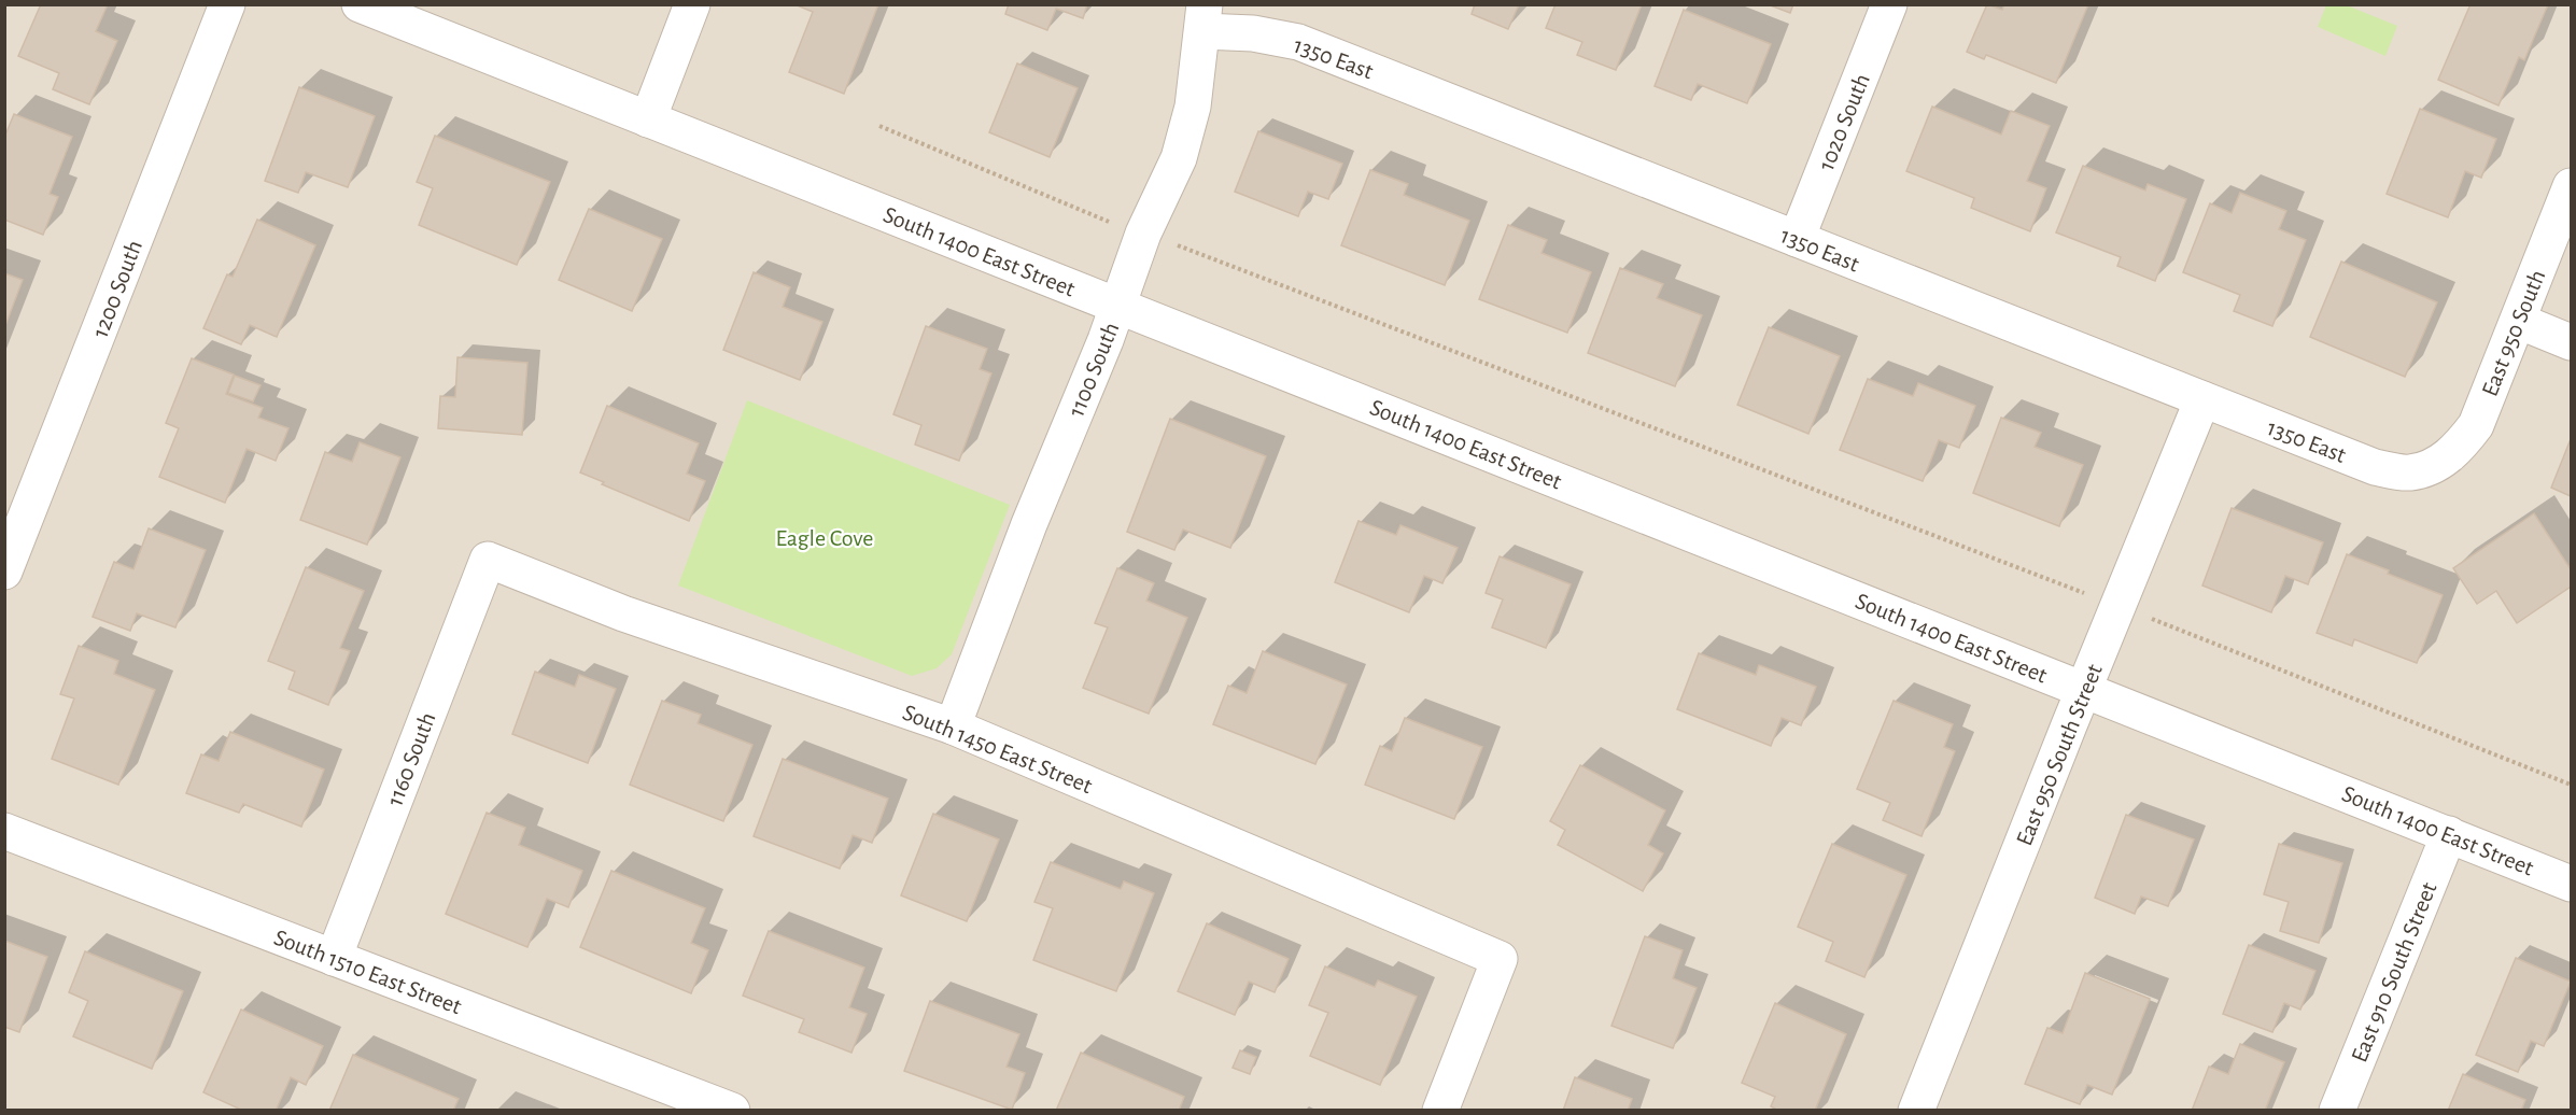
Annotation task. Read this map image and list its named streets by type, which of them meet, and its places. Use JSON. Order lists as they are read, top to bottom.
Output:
{
  "streets": {
    "street": [
      "1350 East",
      "1020 South",
      "South 1400 East Street",
      "1200 South",
      "East 950 South",
      "1100 South",
      "South 1450 East Street",
      "East 950 South Street",
      "1160 South",
      "South 1510 East Street",
      "East 910 South Street"
    ]
  },
  "crossings": [
    ["1350 East", "1020 South"],
    ["1350 East", "East 950 South"],
    ["1350 East", "1100 South"],
    ["1350 East", "East 950 South Street"],
    ["South 1400 East Street", "1100 South"],
    ["South 1400 East Street", "East 950 South Street"],
    ["South 1400 East Street", "East 910 South Street"],
    ["1100 South", "South 1450 East Street"],
    ["South 1450 East Street", "1160 South"],
    ["1160 South", "South 1510 East Street"]
  ],
  "parks": ["Eagle Cove"]
}
